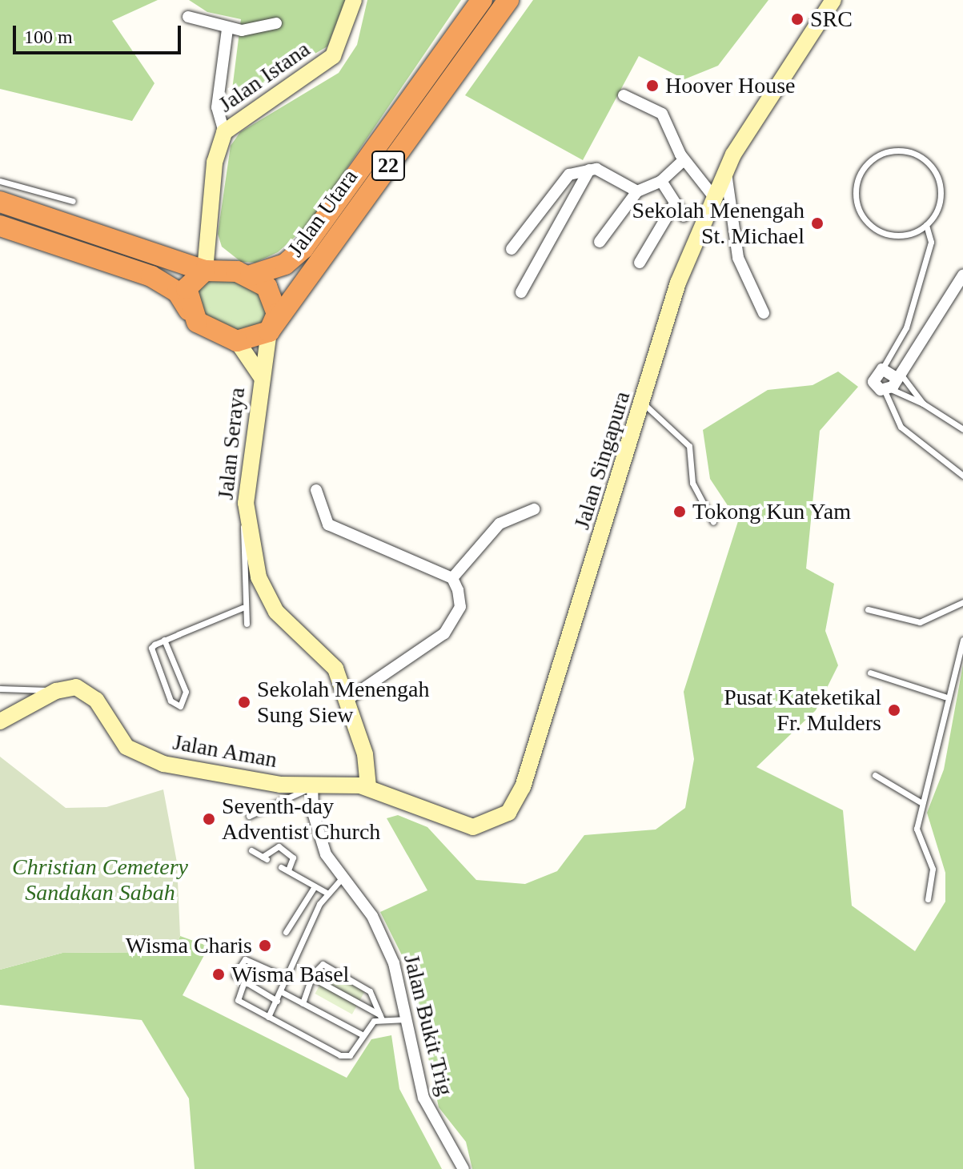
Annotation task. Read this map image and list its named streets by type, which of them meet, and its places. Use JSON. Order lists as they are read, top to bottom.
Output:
{
  "streets": {
    "highway": ["22", "Jalan Utara"],
    "street": [
      "Jalan Istana",
      "Jalan Seraya",
      "Jalan Singapura",
      "Jalan Aman",
      "Jalan Bukit Trig"
    ]
  },
  "crossings": [
    ["Jalan Istana", "22"],
    ["Jalan Istana", "Jalan Utara"],
    ["Jalan Istana", "Jalan Seraya"],
    ["22", "Jalan Utara"],
    ["22", "Jalan Seraya"],
    ["Jalan Utara", "Jalan Seraya"],
    ["Jalan Seraya", "Jalan Singapura"],
    ["Jalan Seraya", "Jalan Aman"],
    ["Jalan Singapura", "Jalan Aman"],
    ["Jalan Aman", "Jalan Bukit Trig"]
  ],
  "parks": ["Christian Cemetery Sandakan Sabah"],
  "places": [
    "SRC",
    "Hoover House",
    "Sekolah Menengah St. Michael",
    "Tokong Kun Yam",
    "Sekolah Menengah Sung Siew",
    "Pusat Kateketikal Fr. Mulders",
    "Seventh-day Adventist Church",
    "Wisma Charis",
    "Wisma Basel"
  ],
  "scale_bar": "100 m"
}
